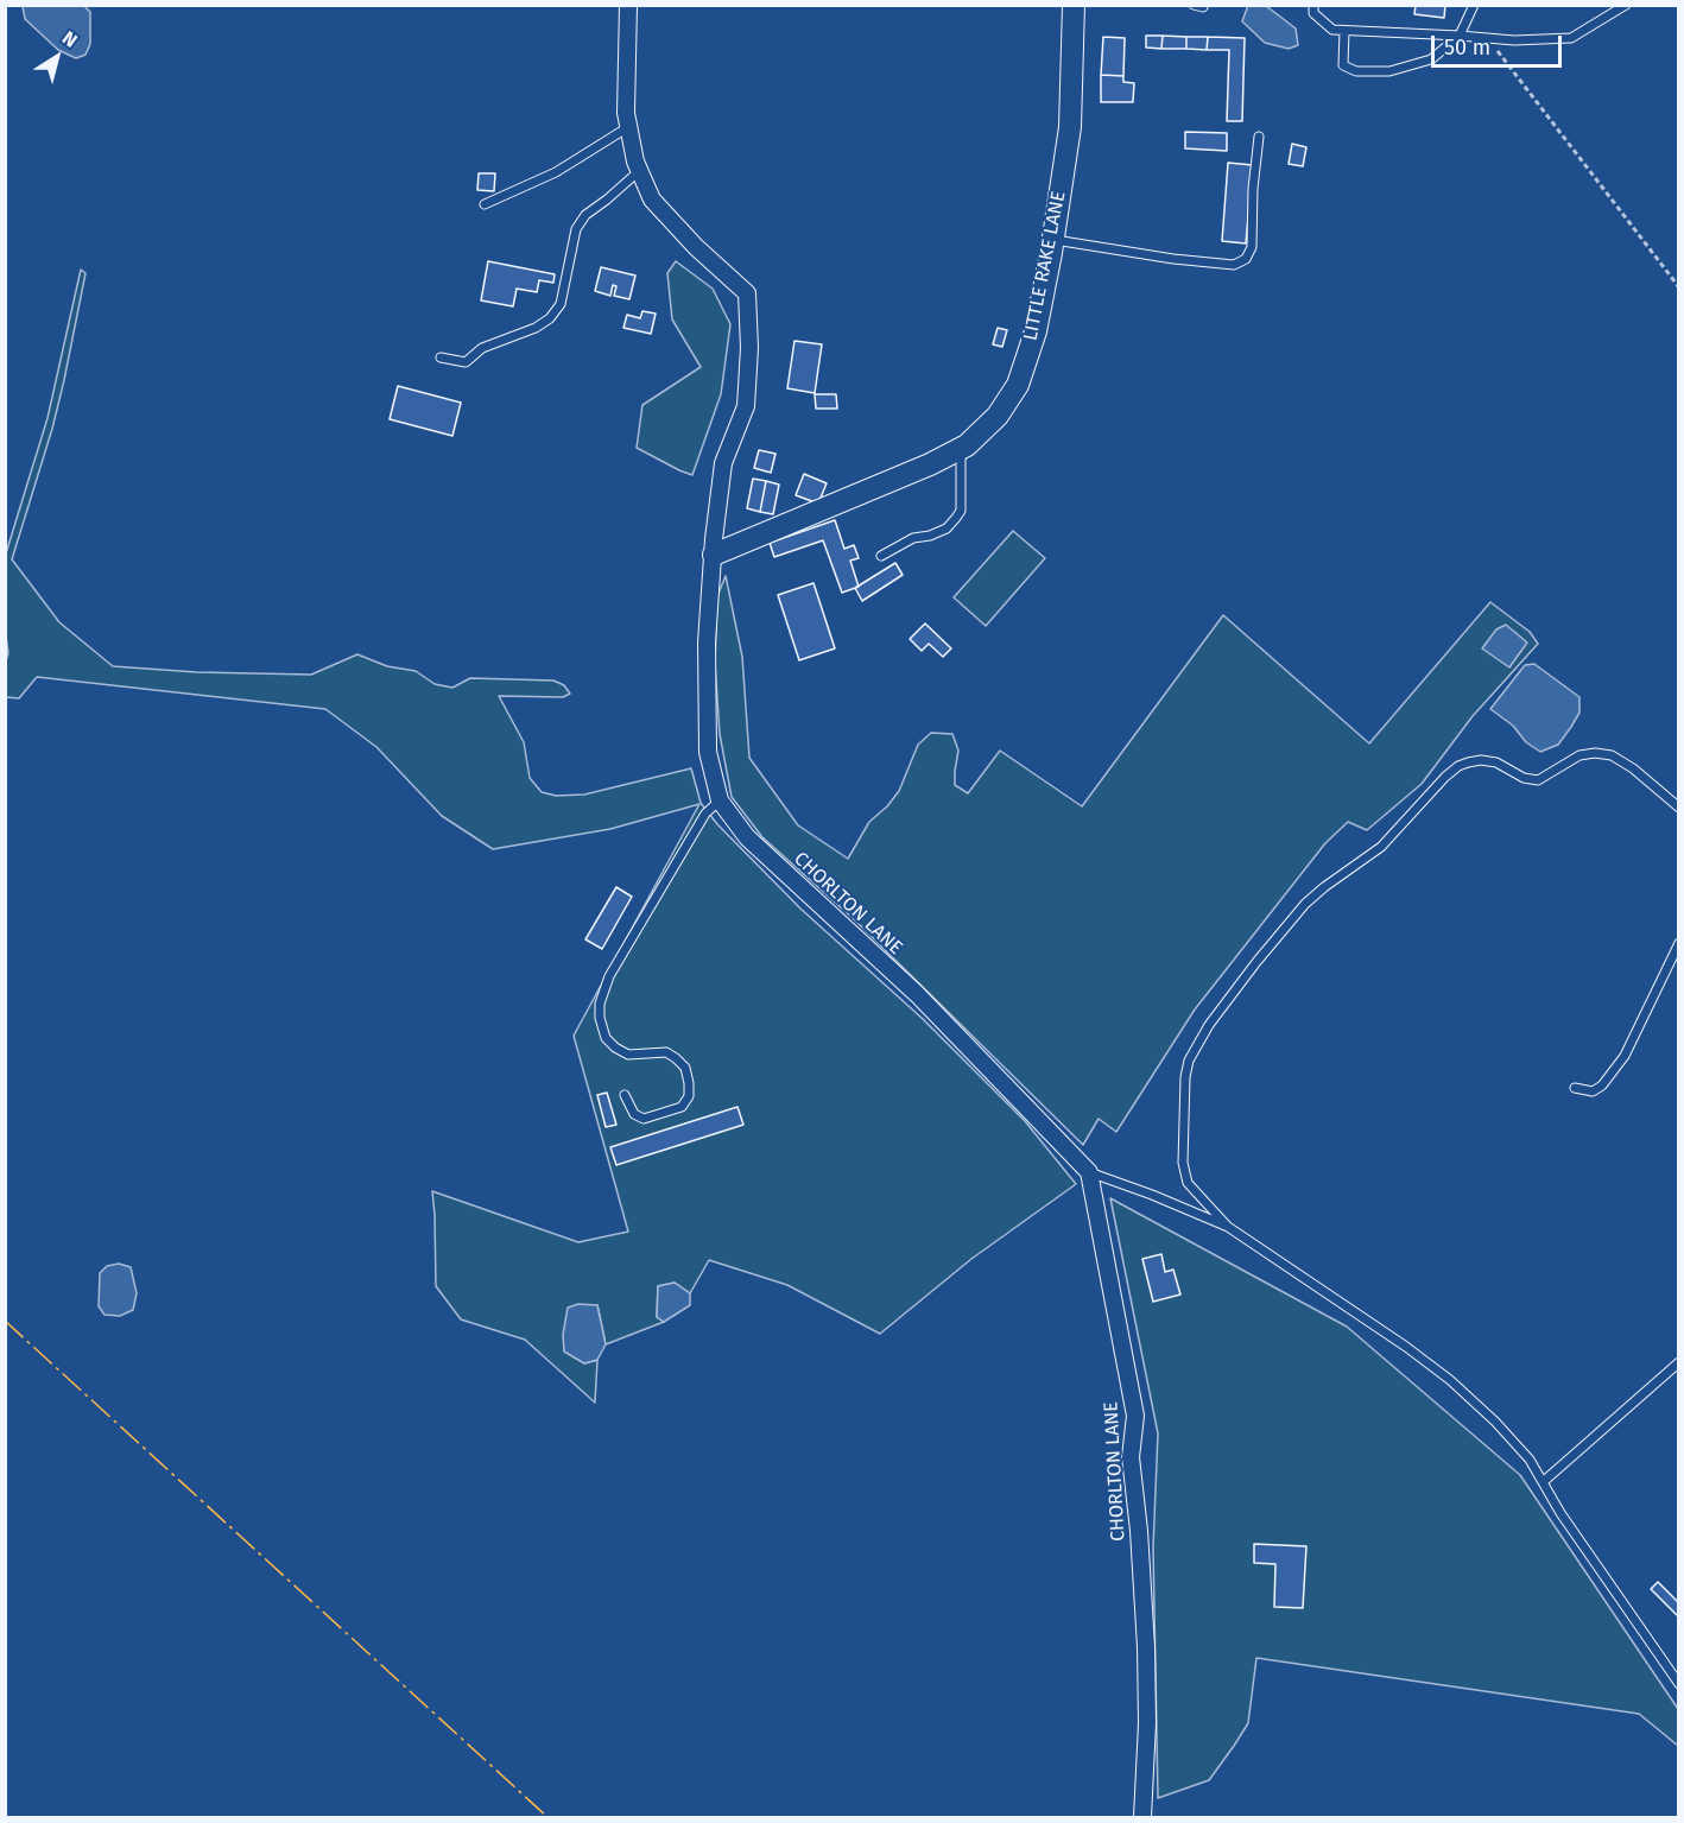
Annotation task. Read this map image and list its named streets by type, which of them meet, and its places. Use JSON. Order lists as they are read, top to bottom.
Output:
{
  "streets": {
    "street": ["LITTLE RAKE LANE", "CHORLTON LANE"]
  },
  "crossings": [
    ["LITTLE RAKE LANE", "CHORLTON LANE"]
  ],
  "scale_bar": "50 m",
  "north": "top right"
}
